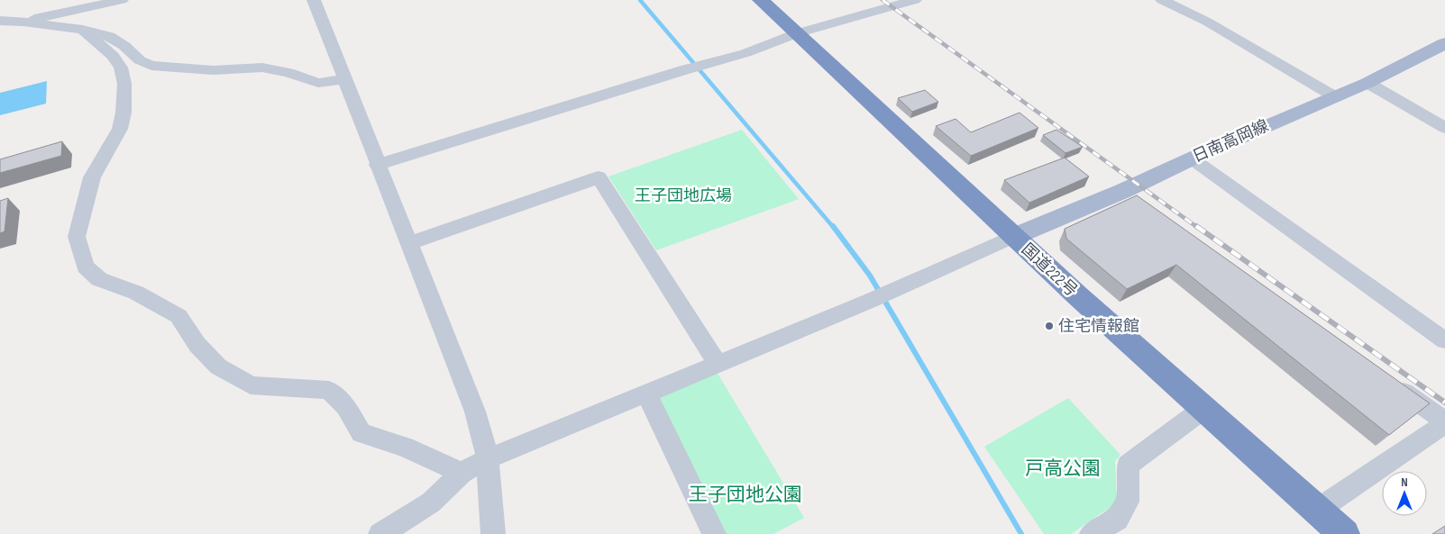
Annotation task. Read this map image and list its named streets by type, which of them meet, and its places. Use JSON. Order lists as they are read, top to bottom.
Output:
{
  "streets": {
    "highway": ["国道222号"],
    "main road": ["日南高岡線"]
  },
  "crossings": [
    ["日南高岡線", "国道222号"]
  ],
  "parks": ["王子団地広場", "戸高公園", "王子団地公園"],
  "places": ["住宅情報館"],
  "north": "top"
}
